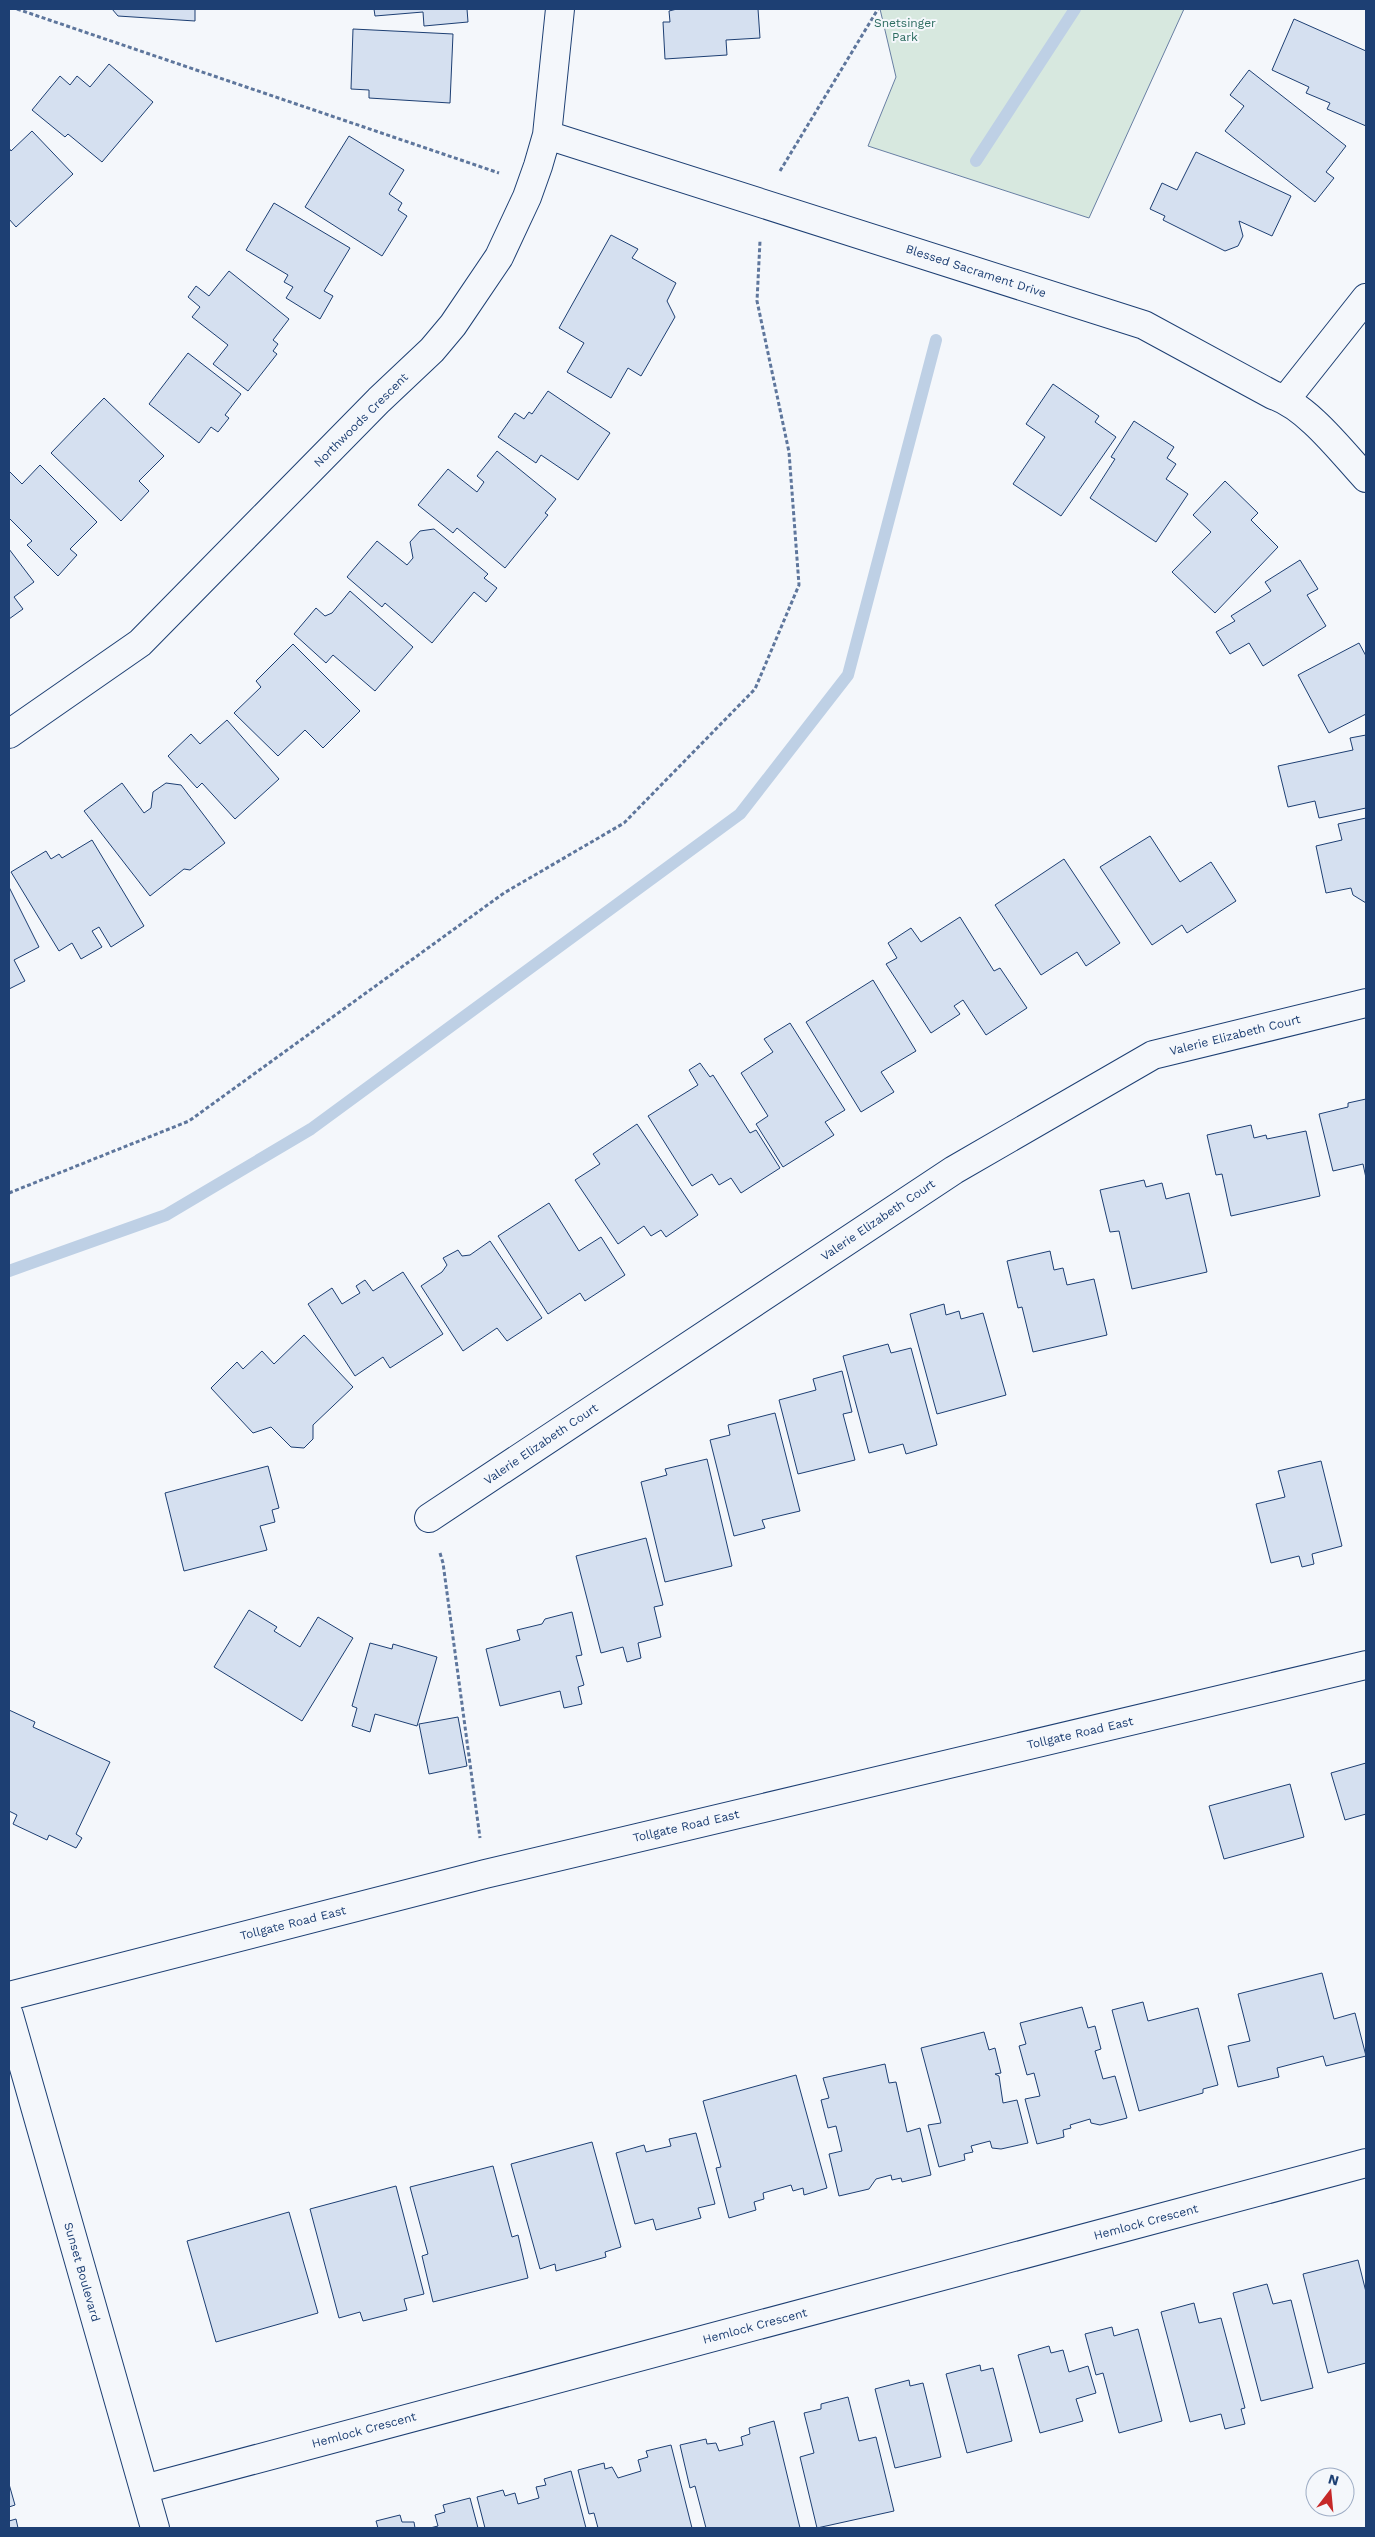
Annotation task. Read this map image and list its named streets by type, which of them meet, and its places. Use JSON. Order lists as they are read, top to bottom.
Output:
{
  "streets": {
    "street": [
      "Blessed Sacrament Drive",
      "Northwoods Crescent",
      "Valerie Elizabeth Court",
      "Tollgate Road East",
      "Hemlock Crescent",
      "Sunset Boulevard"
    ]
  },
  "crossings": [
    ["Blessed Sacrament Drive", "Northwoods Crescent"],
    ["Hemlock Crescent", "Sunset Boulevard"]
  ],
  "parks": ["Snetsinger Park"],
  "north": "top"
}
